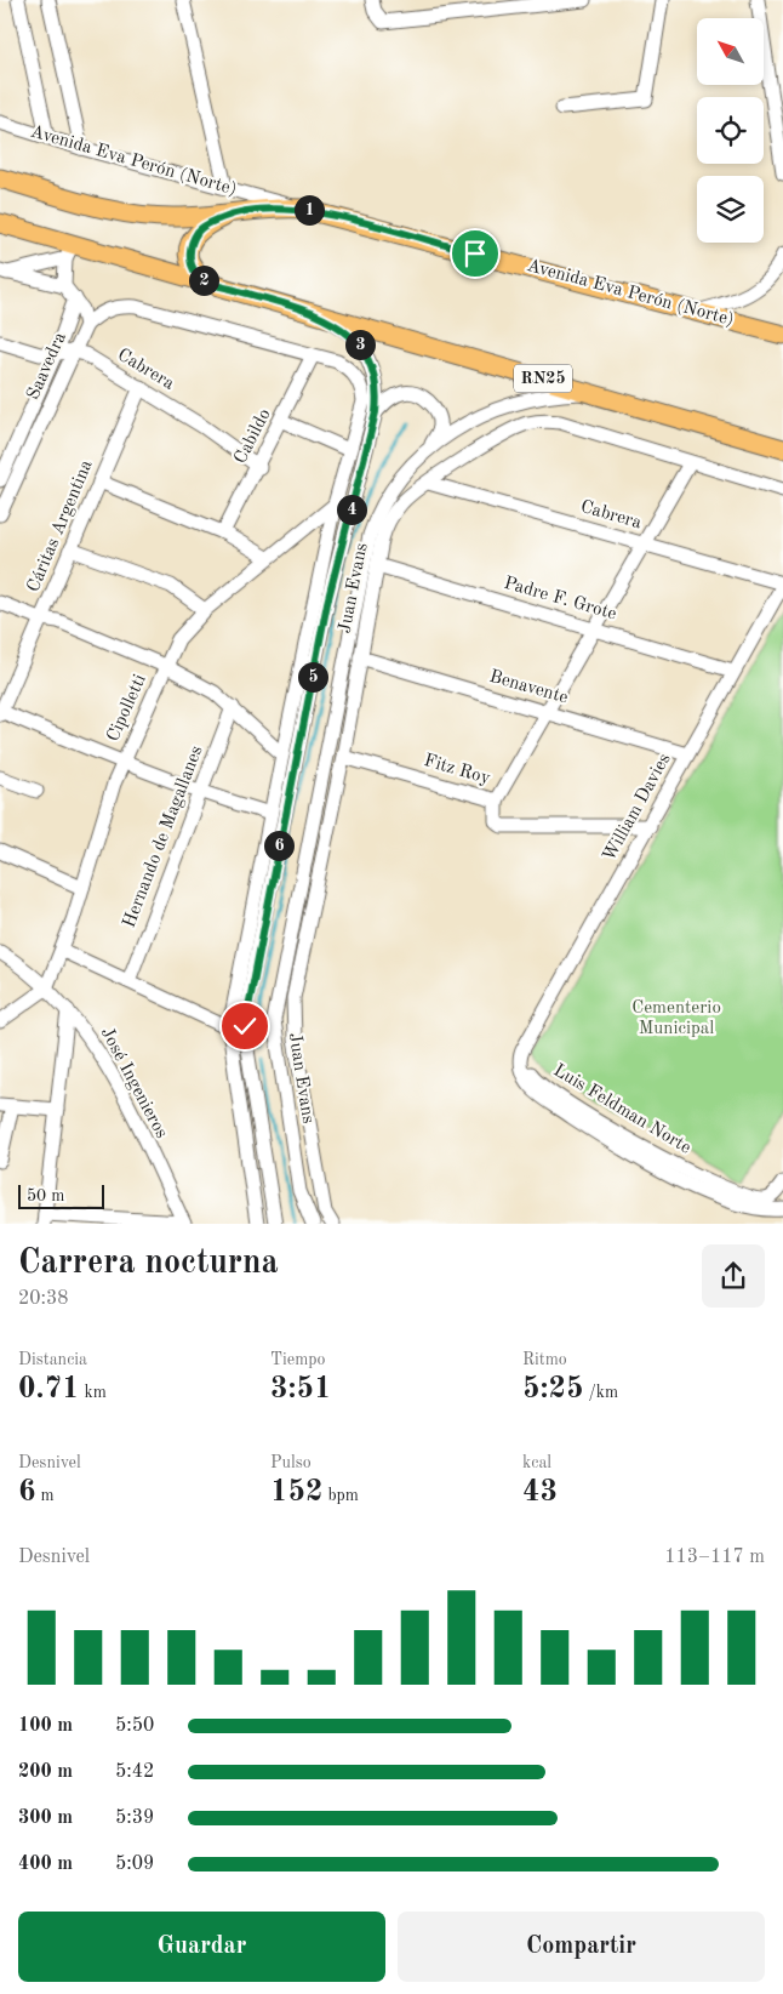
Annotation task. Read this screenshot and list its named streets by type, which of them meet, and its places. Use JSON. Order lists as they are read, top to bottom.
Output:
{
  "streets": {
    "main road": ["Avenida Eva Perón (Norte)", "RN25"],
    "street": [
      "Saavedra",
      "Cabrera",
      "Cabildo",
      "Cáritas Argentina",
      "Juan Evans",
      "Padre F. Grote",
      "Benavente",
      "Cipolletti",
      "Fitz Roy",
      "William Davies",
      "Hernando de Magallanes",
      "José Ingenieros",
      "Luis Feldman Norte"
    ]
  },
  "crossings": [
    ["Saavedra", "Cabrera"],
    ["Cabrera", "Cabildo"],
    ["Cabrera", "Cáritas Argentina"],
    ["Cabrera", "Juan Evans"],
    ["Cabrera", "William Davies"],
    ["RN25", "Juan Evans"],
    ["Cabildo", "Juan Evans"],
    ["Juan Evans", "Padre F. Grote"],
    ["Juan Evans", "Benavente"],
    ["Juan Evans", "Cipolletti"],
    ["Juan Evans", "Fitz Roy"],
    ["Padre F. Grote", "William Davies"],
    ["Benavente", "William Davies"],
    ["Cipolletti", "José Ingenieros"],
    ["Fitz Roy", "William Davies"],
    ["William Davies", "Luis Feldman Norte"]
  ],
  "parks": ["Cementerio Municipal"],
  "scale_bar": "50 m",
  "north": "top left",
  "page": {
    "pins": [
      "1",
      "2",
      "3",
      "4",
      "5",
      "6"
    ],
    "scale": "50 m",
    "heading": ["Carrera nocturna", "20:38"],
    "stats": [
      ["Distancia", "0.71 km"],
      ["Tiempo", "3:51"],
      ["Ritmo", "5:25 /km"],
      ["Desnivel", "6 m"],
      ["Pulso", "152 bpm"],
      ["kcal", "43"]
    ],
    "chart": ["Desnivel", "113–117 m"],
    "list": [
      {
        "name": "100 m",
        "note": "5:50"
      },
      {
        "name": "200 m",
        "note": "5:42"
      },
      {
        "name": "300 m",
        "note": "5:39"
      },
      {
        "name": "400 m",
        "note": "5:09"
      }
    ],
    "buttons": ["Guardar", "Compartir"]
  }
}
